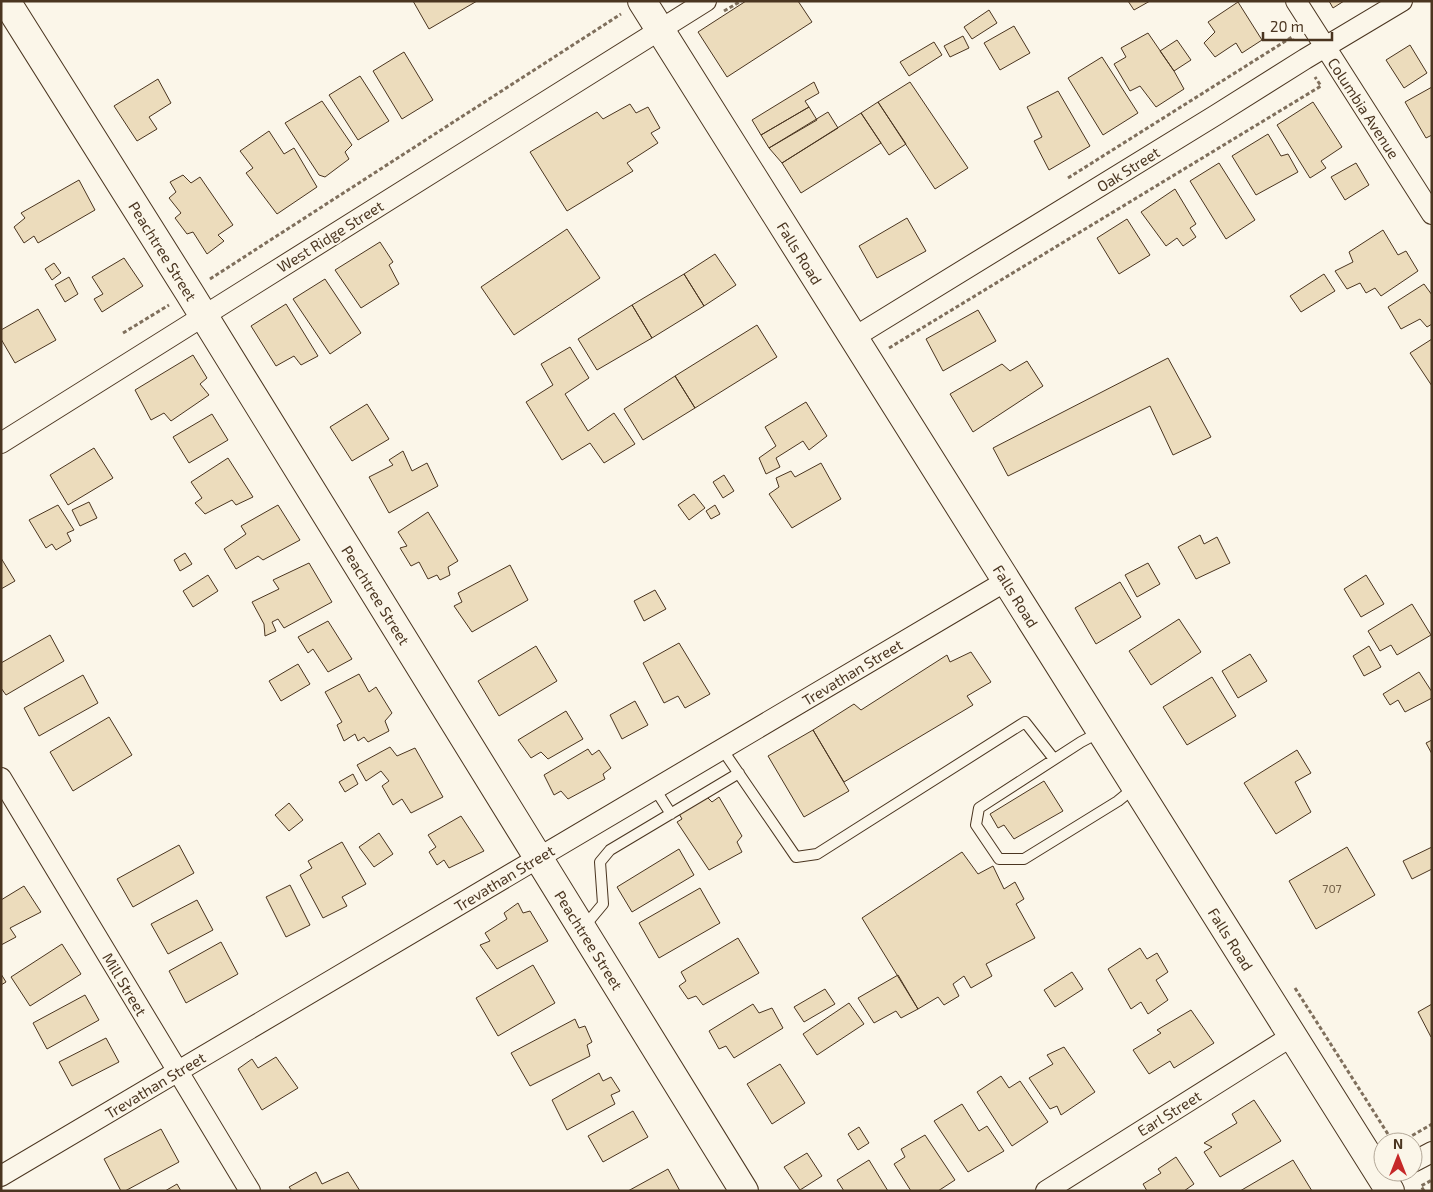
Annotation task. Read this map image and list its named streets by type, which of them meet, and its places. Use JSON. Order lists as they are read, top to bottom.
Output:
{
  "streets": {
    "main road": ["Peachtree Street", "Falls Road"],
    "street": [
      "Columbia Avenue",
      "Oak Street",
      "West Ridge Street",
      "Trevathan Street",
      "Mill Street",
      "Earl Street"
    ]
  },
  "crossings": [
    ["Columbia Avenue", "Oak Street"],
    ["Oak Street", "Falls Road"],
    ["West Ridge Street", "Peachtree Street"],
    ["West Ridge Street", "Falls Road"],
    ["Peachtree Street", "Trevathan Street"],
    ["Falls Road", "Trevathan Street"],
    ["Falls Road", "Earl Street"],
    ["Trevathan Street", "Mill Street"]
  ],
  "house_numbers": ["707"],
  "scale_bar": "20 m",
  "north": "top"
}
